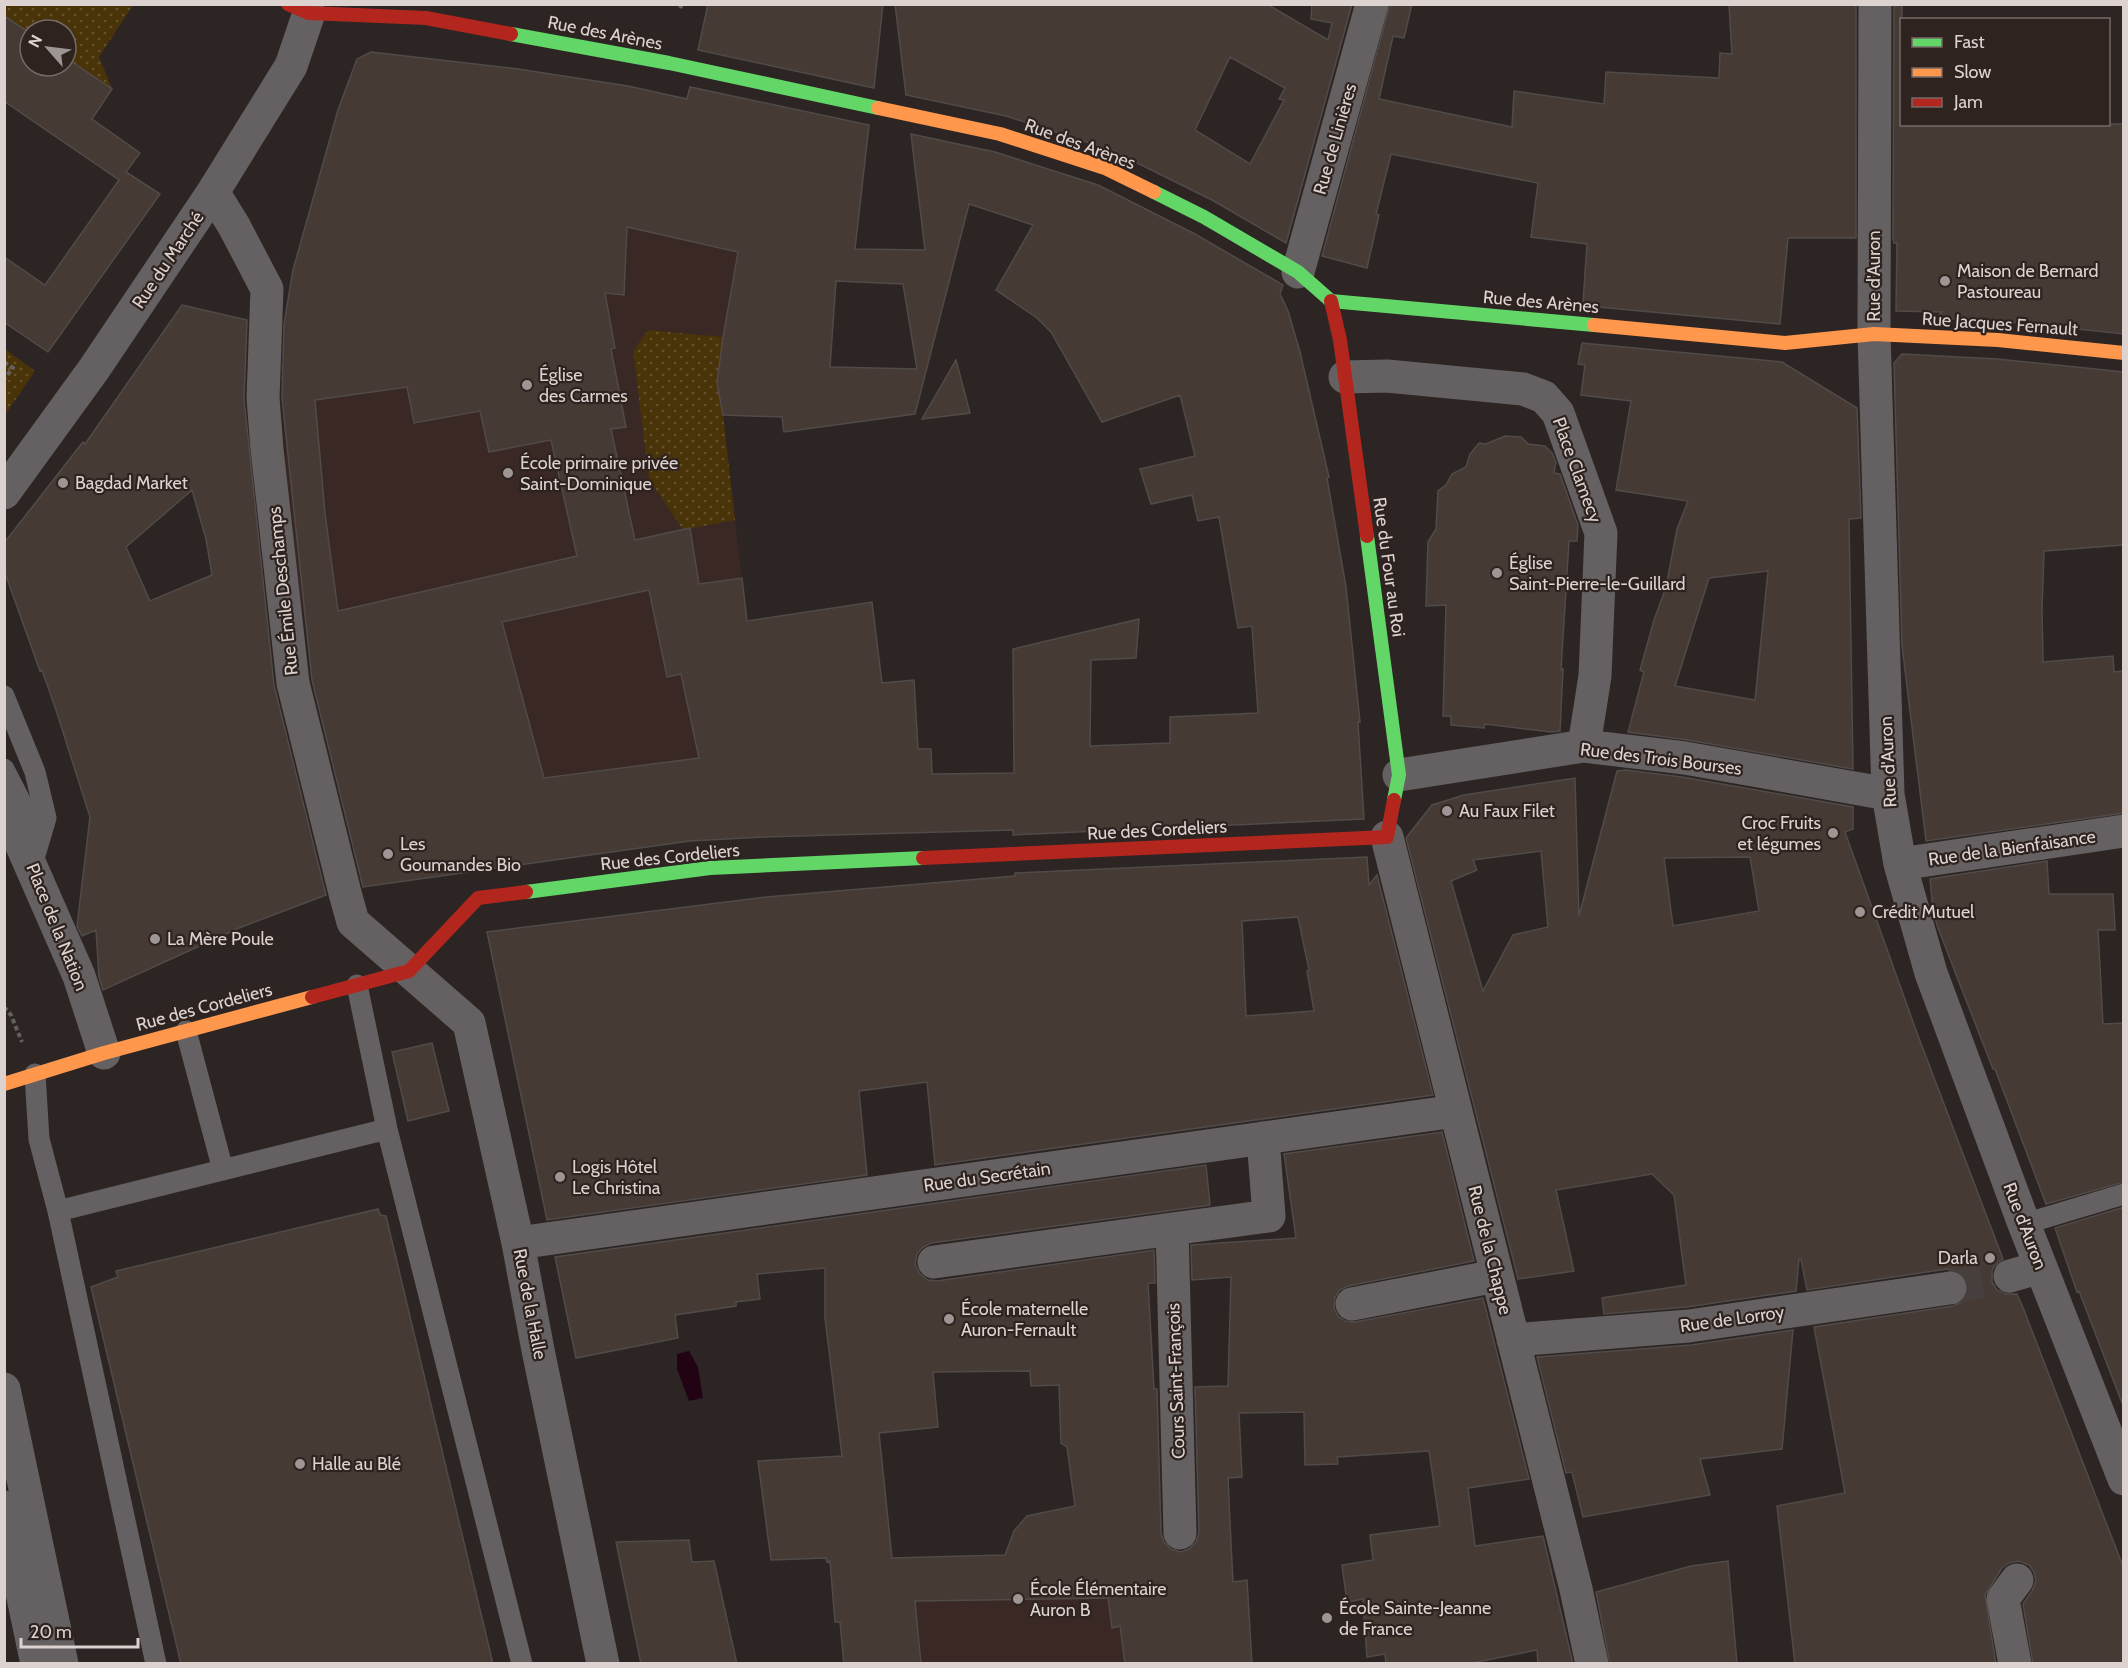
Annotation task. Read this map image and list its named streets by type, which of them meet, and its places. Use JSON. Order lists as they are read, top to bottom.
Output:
{
  "streets": {
    "street": [
      "Rue des Arènes",
      "Rue de Linières",
      "Rue du Marché",
      "Rue d'Auron",
      "Rue Jacques Fernault",
      "Place Clamecy",
      "Rue du Four au Roi",
      "Rue Émile Deschamps",
      "Rue des Trois Bourses",
      "Rue des Cordeliers",
      "Rue de la Bienfaisance",
      "Place de la Nation",
      "Rue du Secrétain",
      "Rue de la Chappe",
      "Rue de la Halle",
      "Rue de Lorroy",
      "Cours Saint-François"
    ]
  },
  "crossings": [
    ["Rue des Arènes", "Rue de Linières"],
    ["Rue des Arènes", "Rue du Marché"],
    ["Rue des Arènes", "Rue d'Auron"],
    ["Rue des Arènes", "Rue Jacques Fernault"],
    ["Rue des Arènes", "Rue du Four au Roi"],
    ["Rue du Marché", "Rue Émile Deschamps"],
    ["Rue d'Auron", "Rue Jacques Fernault"],
    ["Rue d'Auron", "Rue des Trois Bourses"],
    ["Rue d'Auron", "Rue de la Bienfaisance"],
    ["Place Clamecy", "Rue du Four au Roi"],
    ["Place Clamecy", "Rue des Trois Bourses"],
    ["Rue du Four au Roi", "Rue des Trois Bourses"],
    ["Rue du Four au Roi", "Rue des Cordeliers"],
    ["Rue du Four au Roi", "Rue de la Chappe"],
    ["Rue Émile Deschamps", "Rue des Cordeliers"],
    ["Rue Émile Deschamps", "Rue de la Halle"],
    ["Rue des Cordeliers", "Place de la Nation"],
    ["Rue des Cordeliers", "Rue de la Chappe"],
    ["Rue des Cordeliers", "Rue de la Halle"],
    ["Rue du Secrétain", "Rue de la Chappe"],
    ["Rue du Secrétain", "Rue de la Halle"],
    ["Rue de la Chappe", "Rue de Lorroy"]
  ],
  "places": [
    "Maison de Bernard Pastoureau",
    "Église des Carmes",
    "École primaire privée Saint-Dominique",
    "Bagdad Market",
    "Église Saint-Pierre-le-Guillard",
    "Au Faux Filet",
    "Croc Fruits et légumes",
    "Les Goumandes Bio",
    "Crédit Mutuel",
    "La Mère Poule",
    "Logis Hôtel Le Christina",
    "Darla",
    "École maternelle Auron-Fernault",
    "Halle au Blé",
    "École Élémentaire Auron B",
    "École Sainte-Jeanne de France"
  ],
  "legend": ["Fast", "Slow", "Jam"],
  "scale_bar": "20 m",
  "north": "top left"
}
